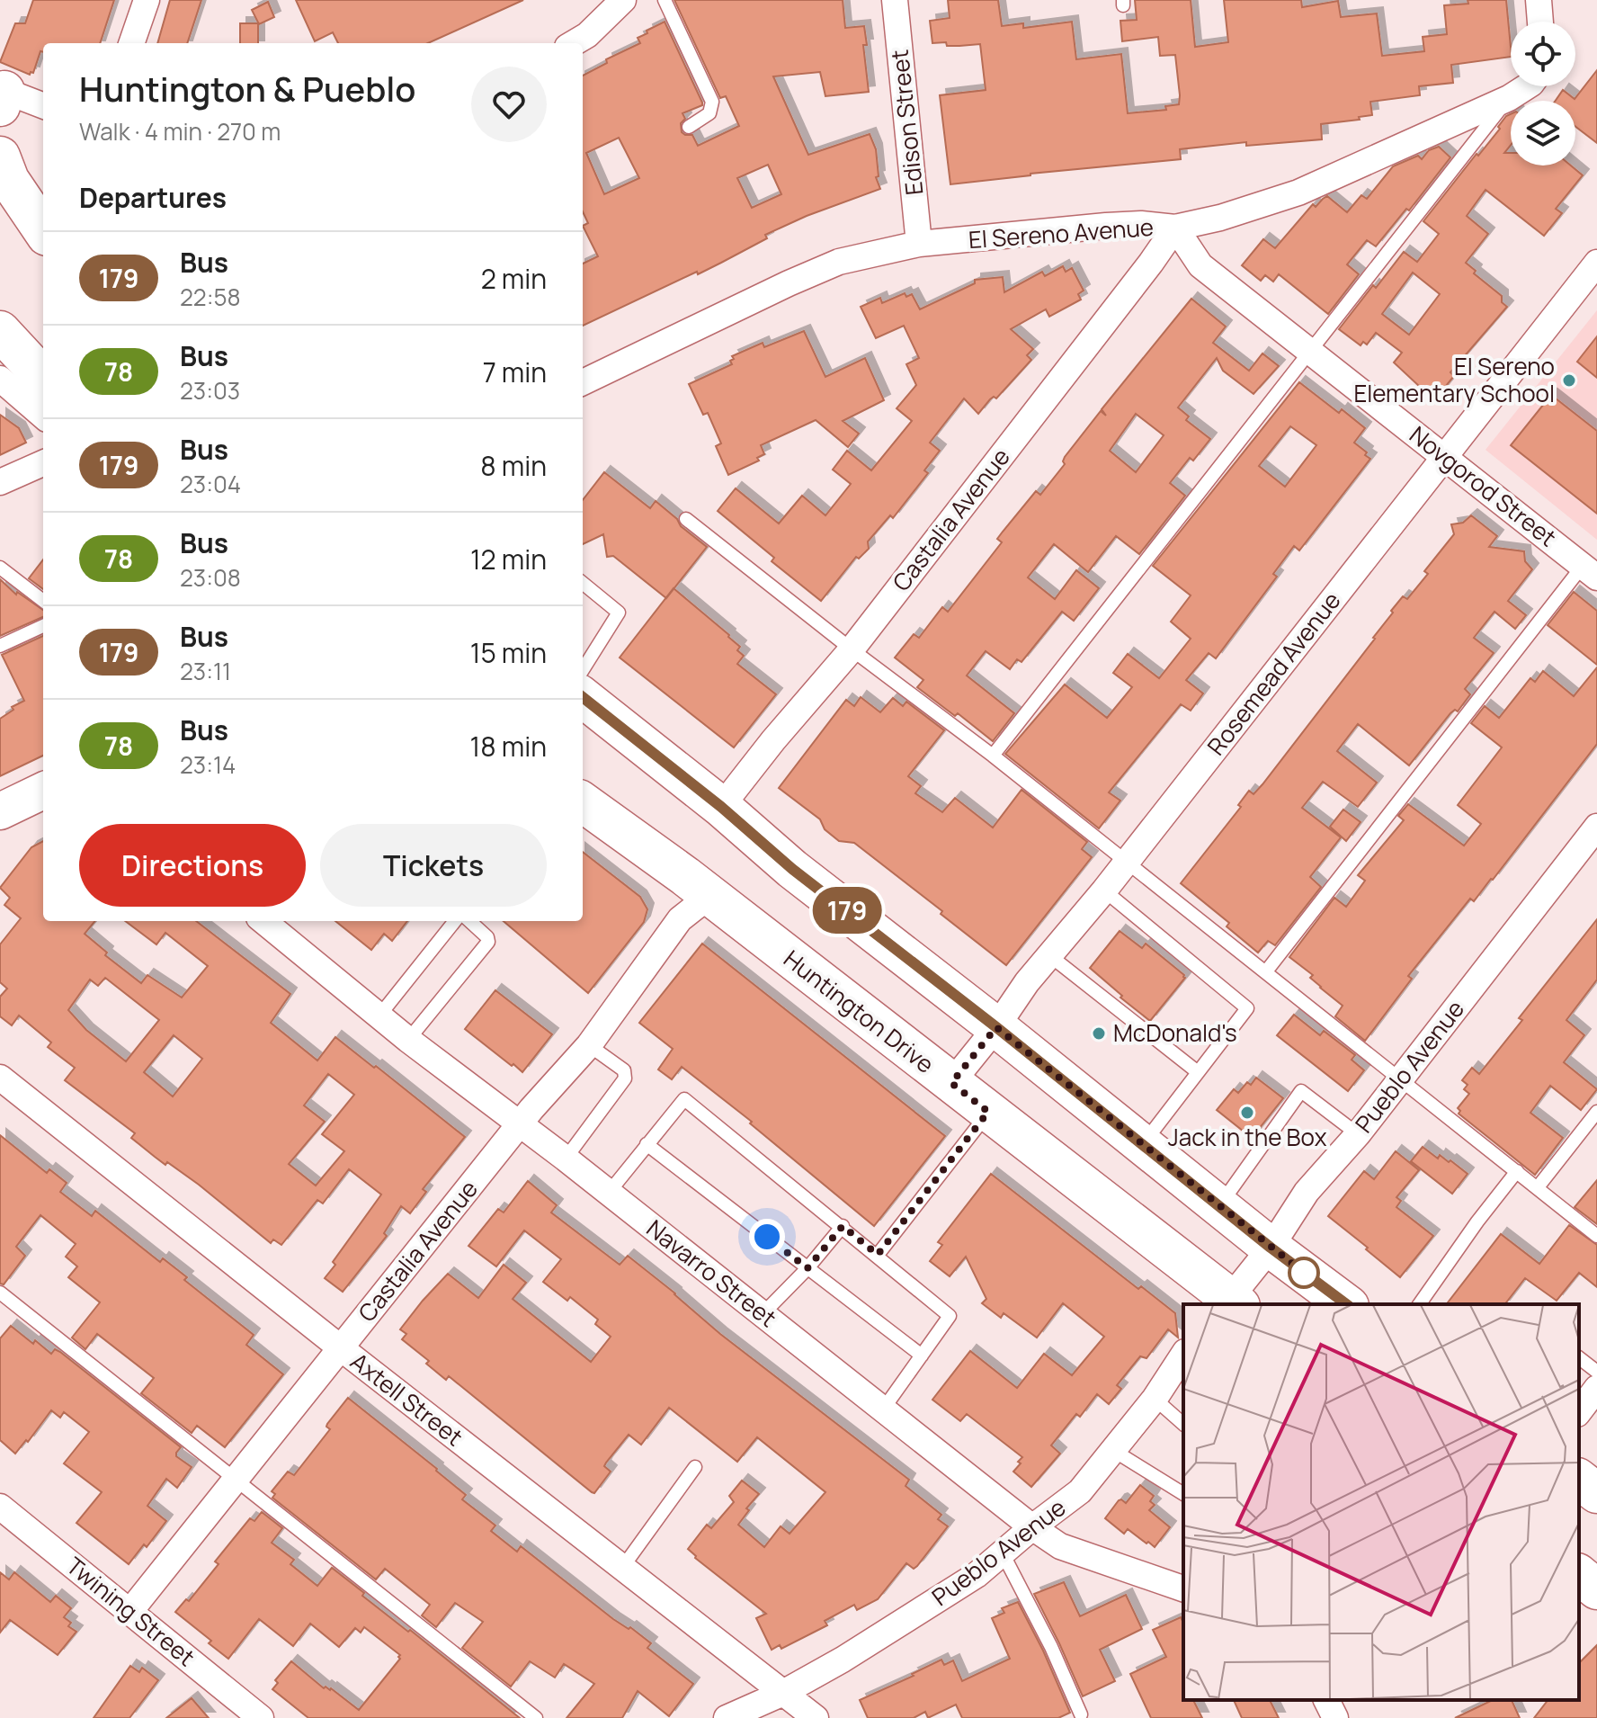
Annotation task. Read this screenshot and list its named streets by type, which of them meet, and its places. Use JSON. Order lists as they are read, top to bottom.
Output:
{
  "streets": {
    "main road": ["Huntington Drive"],
    "street": [
      "Edison Street",
      "El Sereno Avenue",
      "Novgorod Street",
      "Castalia Avenue",
      "Rosemead Avenue",
      "Pueblo Avenue",
      "Navarro Street",
      "Axtell Street",
      "Twining Street"
    ]
  },
  "crossings": [
    ["Edison Street", "El Sereno Avenue"],
    ["El Sereno Avenue", "Novgorod Street"],
    ["El Sereno Avenue", "Castalia Avenue"],
    ["Novgorod Street", "Castalia Avenue"],
    ["Novgorod Street", "Rosemead Avenue"],
    ["Castalia Avenue", "Huntington Drive"],
    ["Castalia Avenue", "Navarro Street"],
    ["Castalia Avenue", "Axtell Street"],
    ["Castalia Avenue", "Twining Street"],
    ["Rosemead Avenue", "Huntington Drive"],
    ["Huntington Drive", "Pueblo Avenue"],
    ["Pueblo Avenue", "Navarro Street"],
    ["Pueblo Avenue", "Axtell Street"]
  ],
  "places": ["El Sereno Elementary School", "McDonald's", "Jack in the Box"],
  "lines": ["bus line 179"],
  "page": {
    "on_map": "179",
    "heading": [
      ["Huntington & Pueblo", "Walk · 4 min · 270 m"],
      "Departures"
    ],
    "list": [
      {
        "mark": "179",
        "name": "Bus",
        "note": "22:58",
        "value": "2 min"
      },
      {
        "mark": "78",
        "name": "Bus",
        "note": "23:03",
        "value": "7 min"
      },
      {
        "mark": "179",
        "name": "Bus",
        "note": "23:04",
        "value": "8 min"
      },
      {
        "mark": "78",
        "name": "Bus",
        "note": "23:08",
        "value": "12 min"
      },
      {
        "mark": "179",
        "name": "Bus",
        "note": "23:11",
        "value": "15 min"
      },
      {
        "mark": "78",
        "name": "Bus",
        "note": "23:14",
        "value": "18 min"
      }
    ],
    "buttons": ["Directions", "Tickets"]
  }
}
